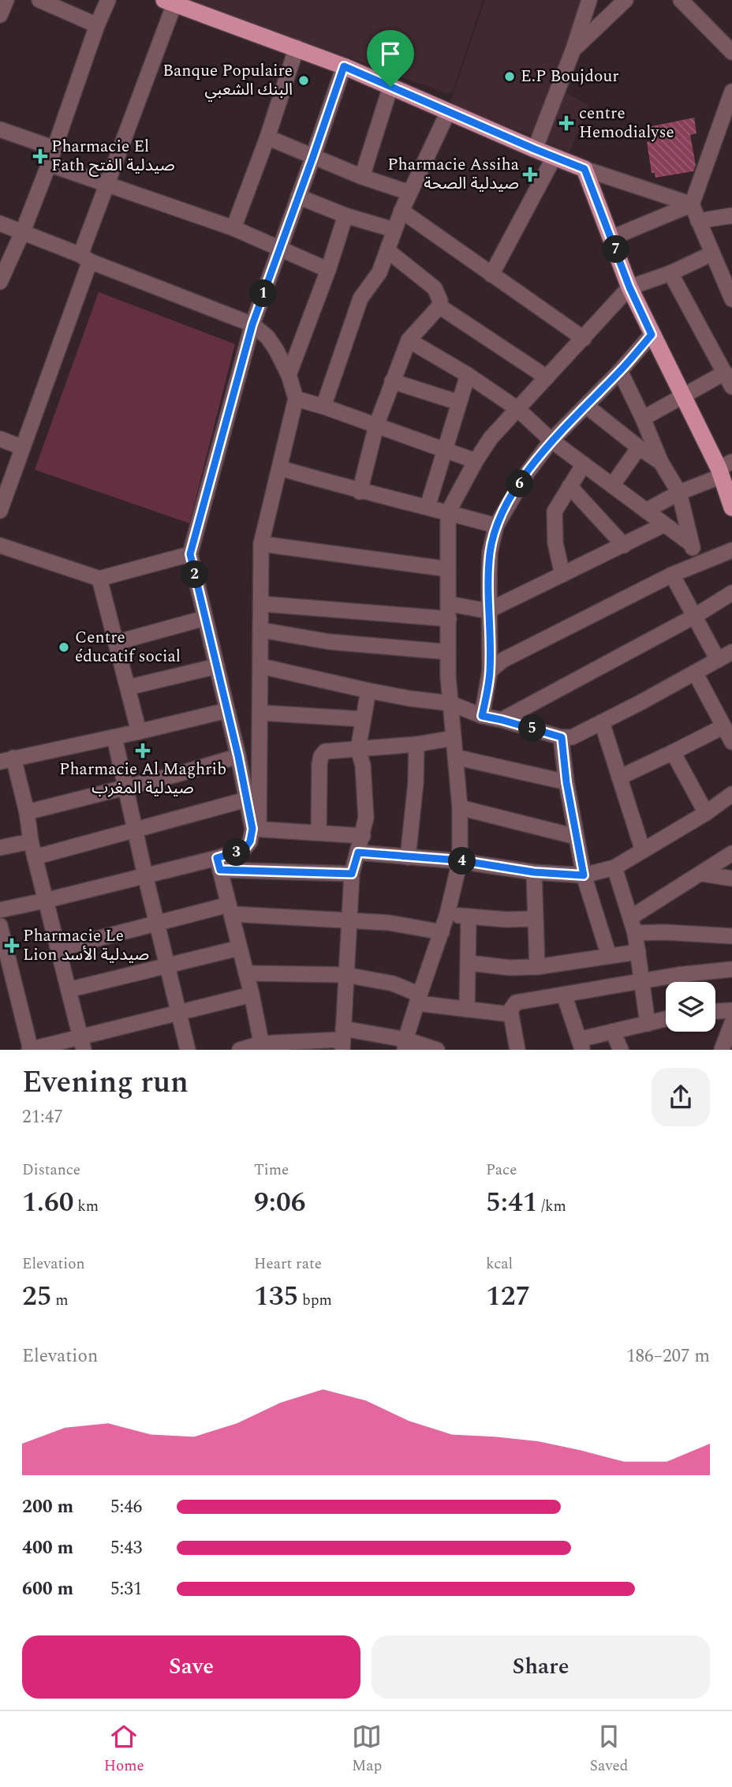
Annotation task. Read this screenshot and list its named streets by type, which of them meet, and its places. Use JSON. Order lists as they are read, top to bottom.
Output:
{
  "places": {
    "other": ["E.P Boujdour", "Banque Populaire البنك الشعبي", "Centre éducatif social"],
    "health": [
      "centre Hemodialyse",
      "Pharmacie El Fath صيدلية الفتح",
      "Pharmacie Assiha صيدلية الصحة",
      "Pharmacie Al Maghrib صيدلية المغرب",
      "Pharmacie Le Lion صيدلية الأسد"
    ]
  },
  "page": {
    "pins": [
      "7",
      "1",
      "6",
      "2",
      "5",
      "3",
      "4"
    ],
    "heading": ["Evening run", "21:47"],
    "stats": [
      ["Distance", "1.60 km"],
      ["Time", "9:06"],
      ["Pace", "5:41 /km"],
      ["Elevation", "25 m"],
      ["Heart rate", "135 bpm"],
      ["kcal", "127"]
    ],
    "chart": ["Elevation", "186–207 m"],
    "list": [
      {
        "name": "200 m",
        "note": "5:46"
      },
      {
        "name": "400 m",
        "note": "5:43"
      },
      {
        "name": "600 m",
        "note": "5:31"
      }
    ],
    "buttons": ["Save", "Share"],
    "tabs": ["Home", "Map", "Saved"]
  }
}
